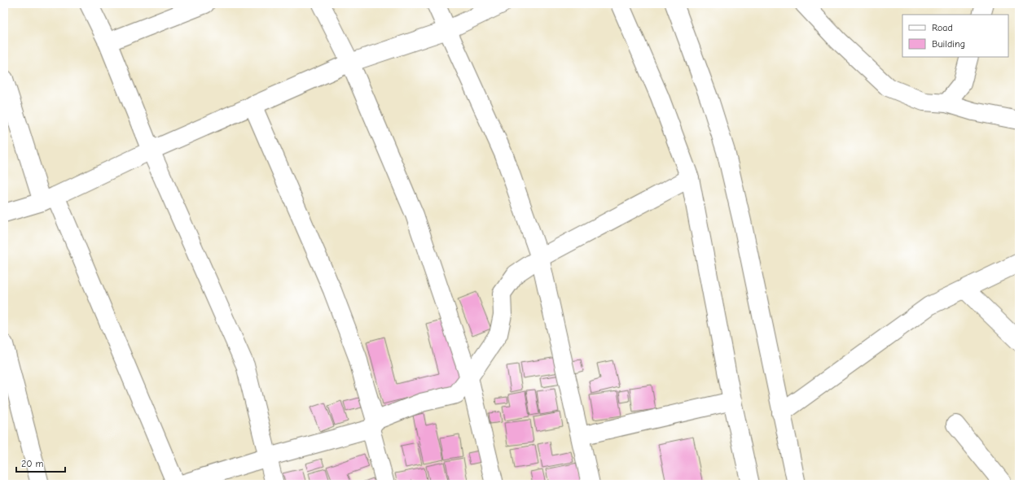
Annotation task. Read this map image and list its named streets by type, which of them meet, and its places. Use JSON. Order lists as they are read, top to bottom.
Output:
{
  "legend": ["Road", "Building"],
  "scale_bar": "20 m"
}
